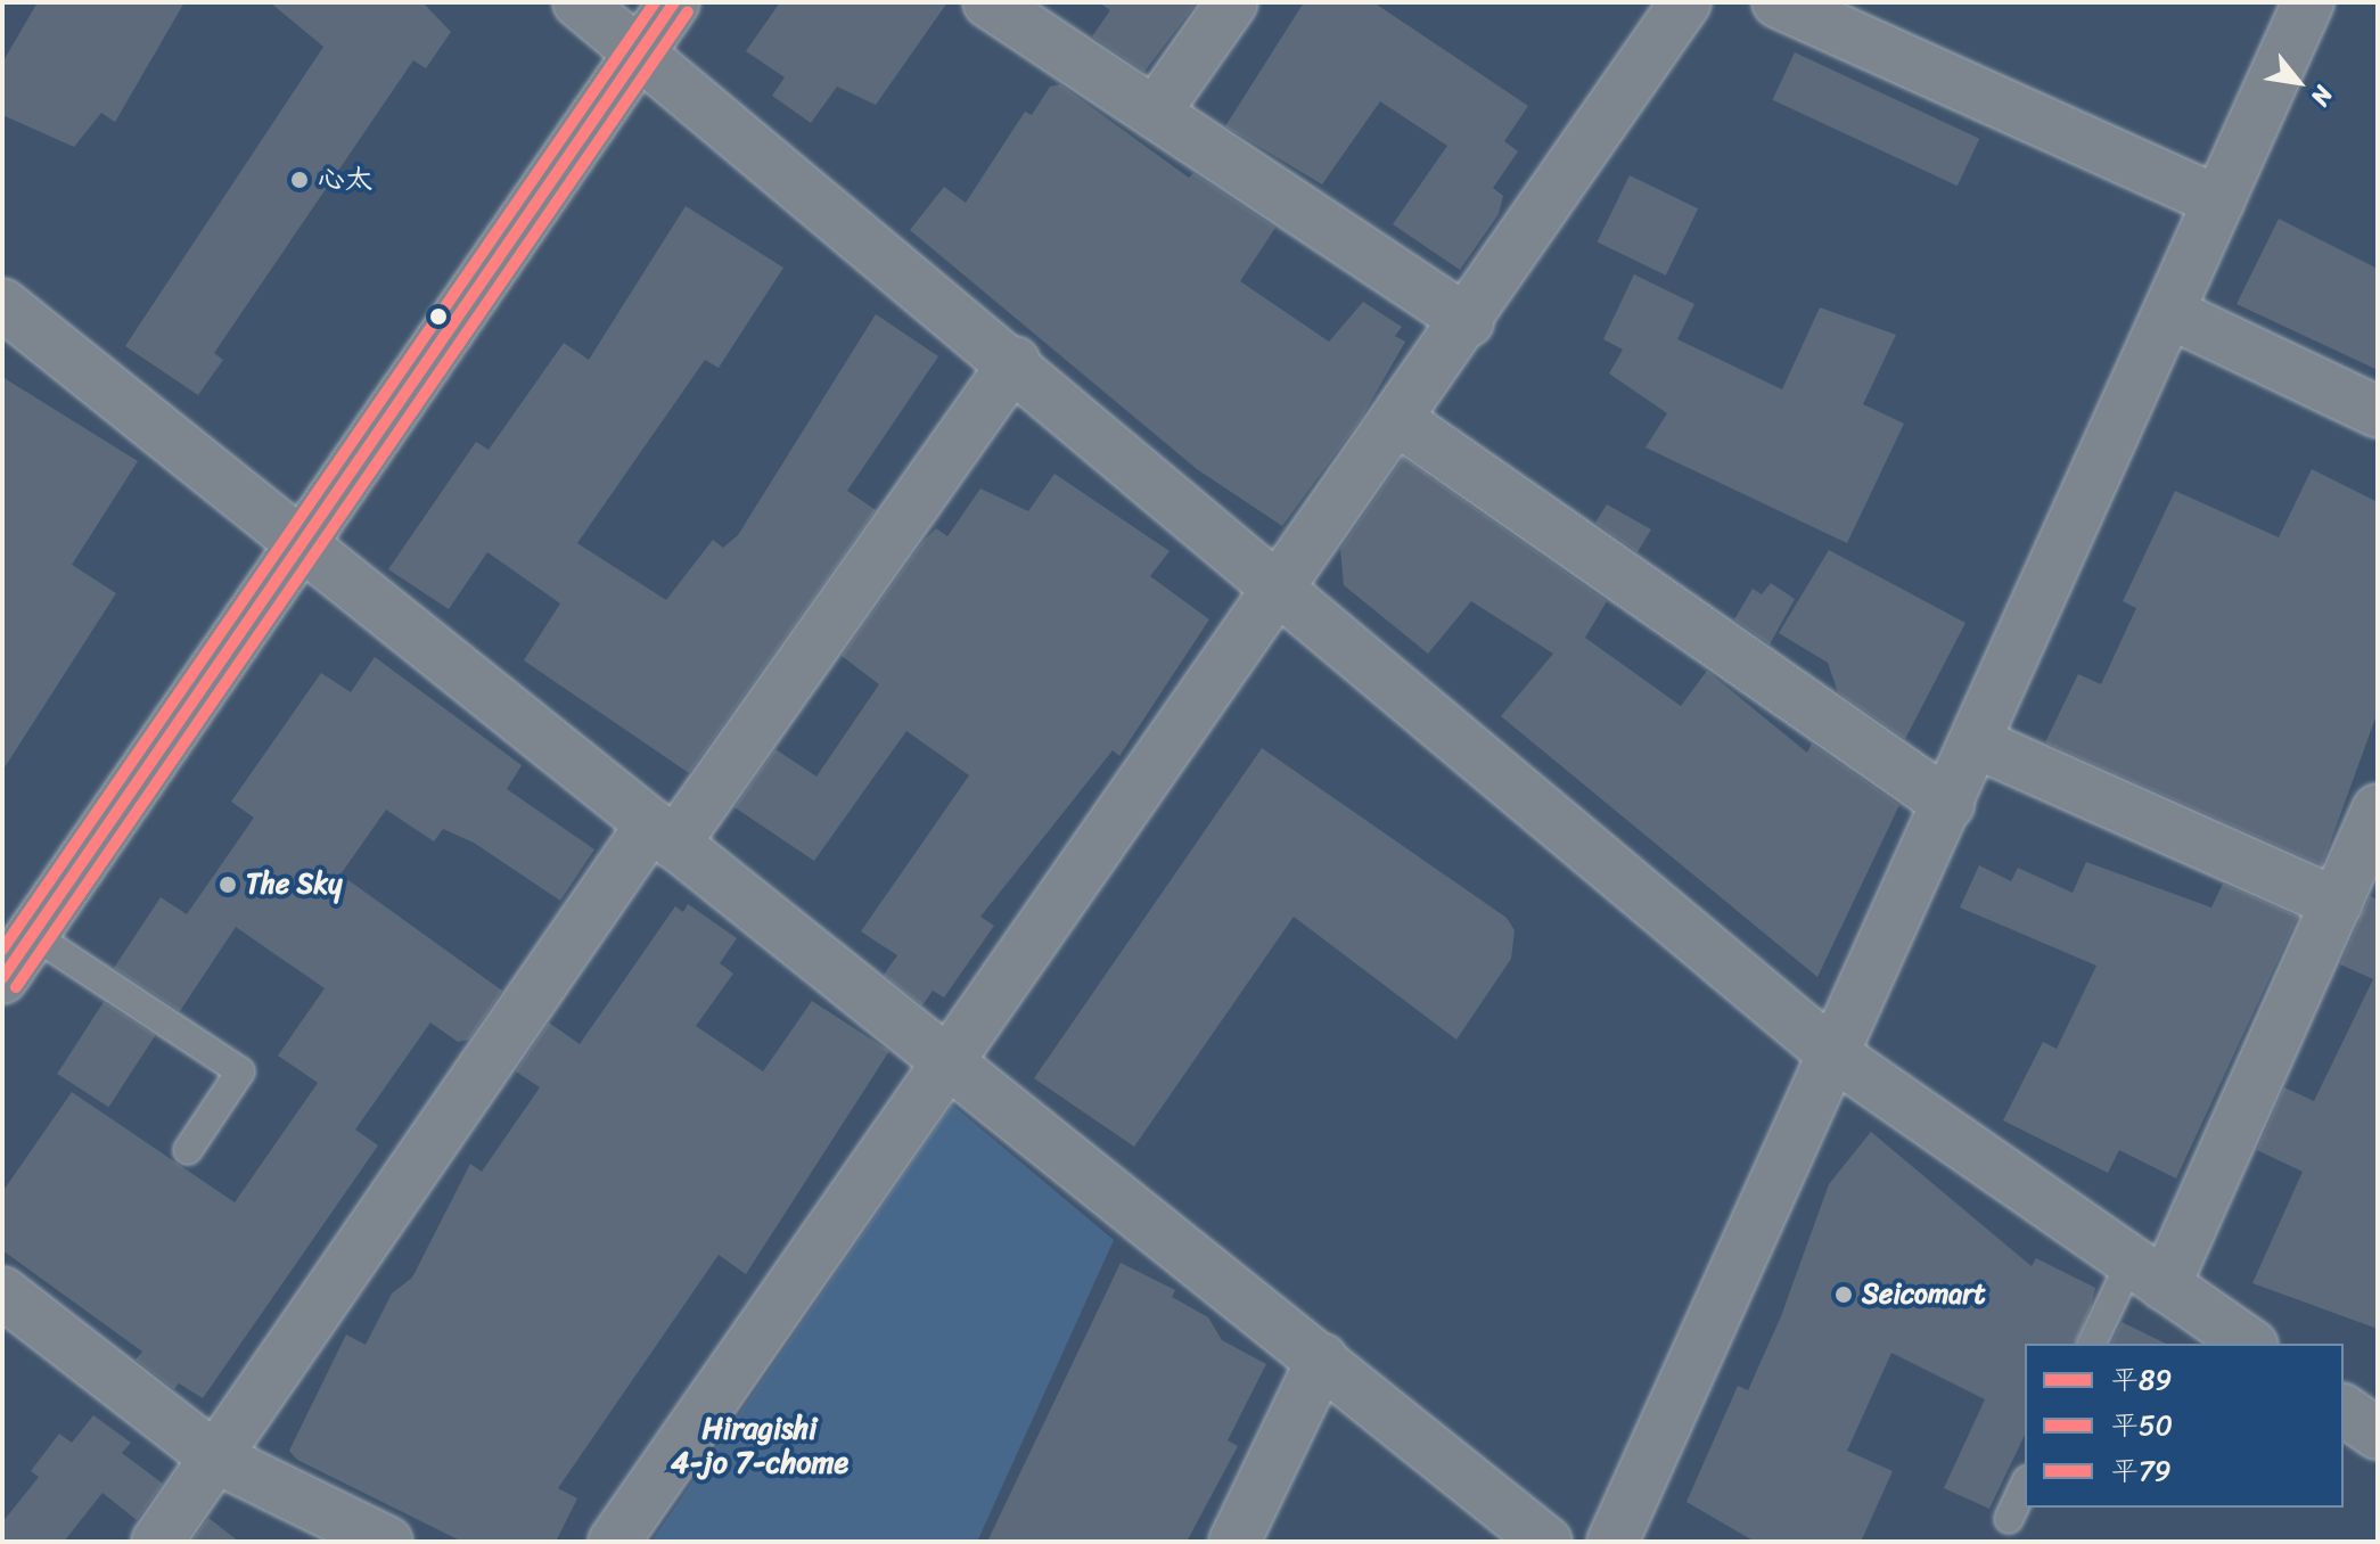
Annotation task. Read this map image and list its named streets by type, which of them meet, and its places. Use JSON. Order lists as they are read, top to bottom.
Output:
{
  "districts": ["Hiragishi 4-jo 7-chome"],
  "places": ["心太", "The Sky", "Seicomart"],
  "lines": ["transit line 平89", "transit line 平79", "transit line 平50"],
  "legend": ["平89", "平50", "平79"],
  "north": "bottom right"
}
